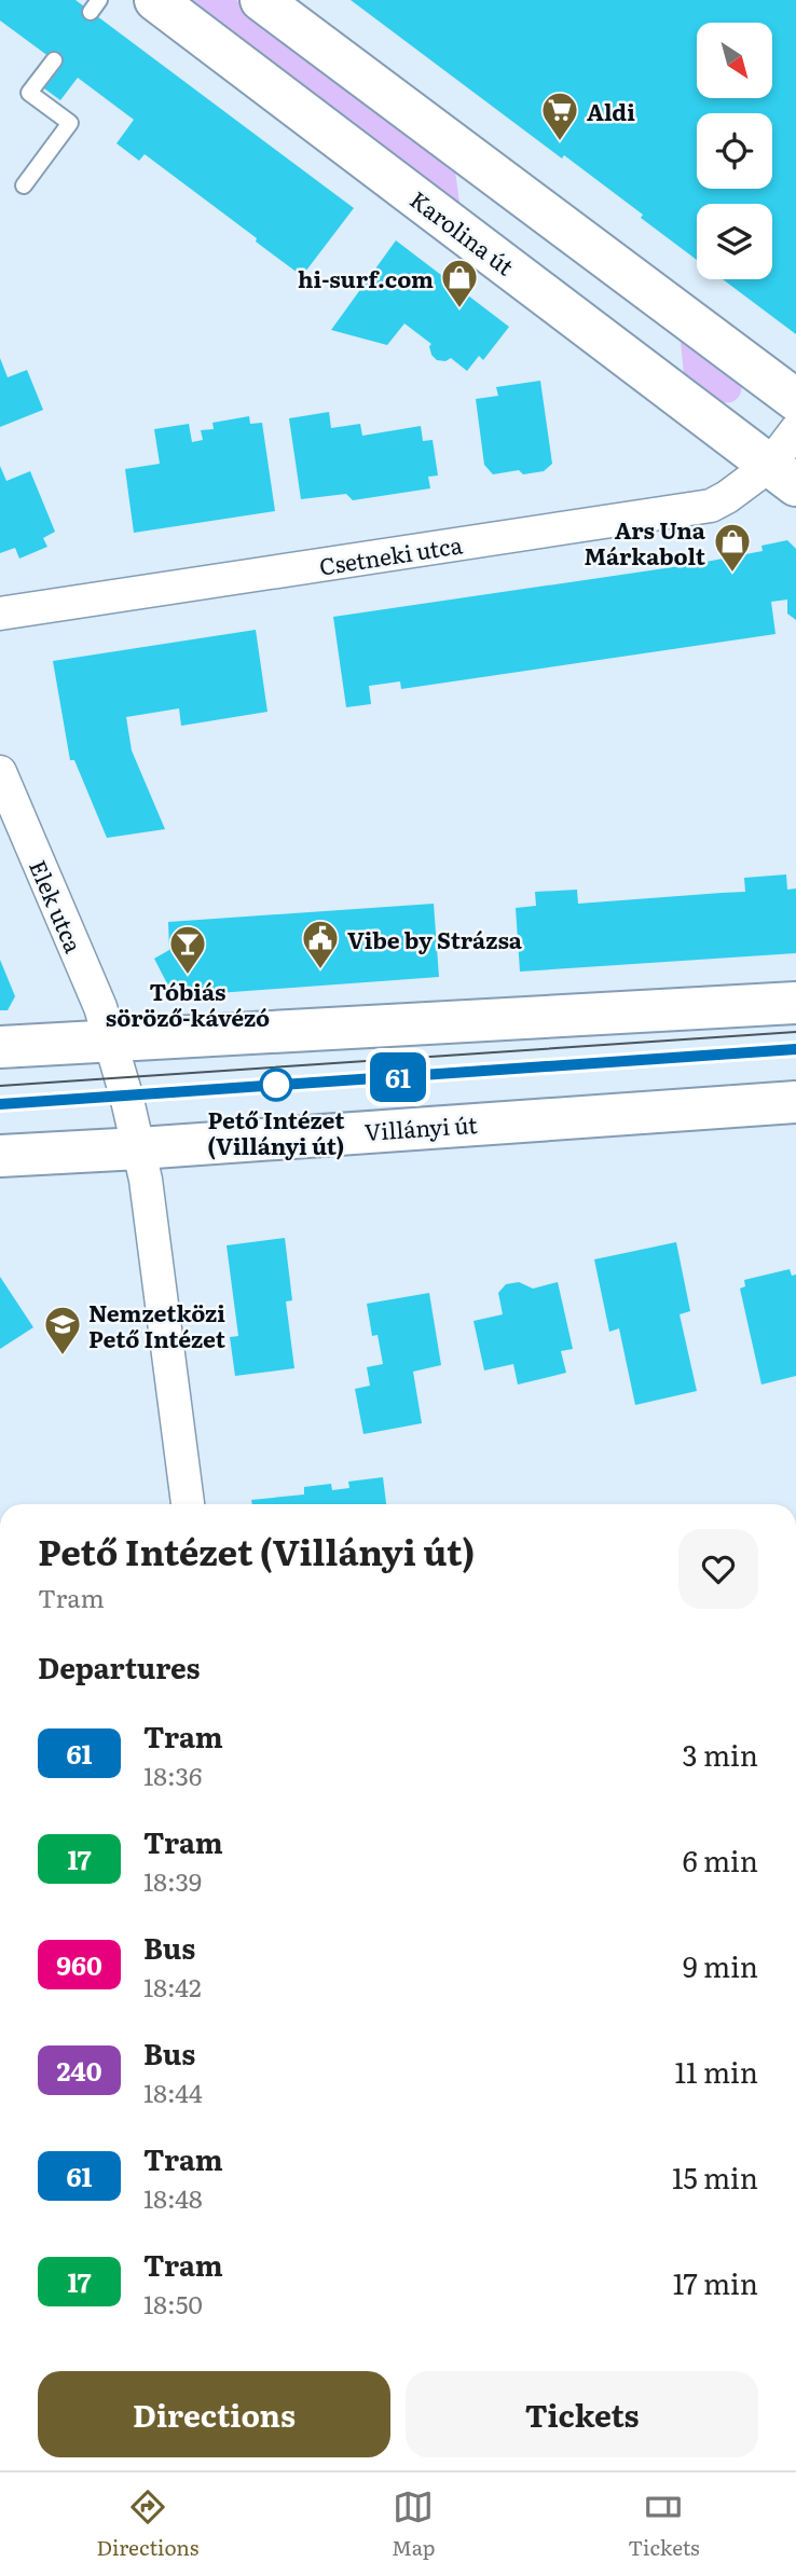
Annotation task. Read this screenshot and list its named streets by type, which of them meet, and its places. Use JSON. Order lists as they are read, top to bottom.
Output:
{
  "streets": {
    "street": [
      "Karolina út",
      "Csetneki utca",
      "Elek utca",
      "Villányi út"
    ]
  },
  "crossings": [
    ["Karolina út", "Csetneki utca"],
    ["Elek utca", "Villányi út"]
  ],
  "places": {
    "supermarket": ["Aldi"],
    "shop": ["hi-surf.com", "Ars Una Márkabolt"],
    "public building": ["Vibe by Strázsa"],
    "bar": ["Tóbiás söröző-kávézó"],
    "other": ["Pető Intézet (Villányi út)"],
    "school or university": ["Nemzetközi Pető Intézet"]
  },
  "lines": ["tram line 61"],
  "north": "bottom right",
  "page": {
    "on_map": "61",
    "heading": [
      ["Pető Intézet (Villányi út)", "Tram"],
      "Departures"
    ],
    "list": [
      {
        "mark": "61",
        "name": "Tram",
        "note": "18:36",
        "value": "3 min"
      },
      {
        "mark": "17",
        "name": "Tram",
        "note": "18:39",
        "value": "6 min"
      },
      {
        "mark": "960",
        "name": "Bus",
        "note": "18:42",
        "value": "9 min"
      },
      {
        "mark": "240",
        "name": "Bus",
        "note": "18:44",
        "value": "11 min"
      },
      {
        "mark": "61",
        "name": "Tram",
        "note": "18:48",
        "value": "15 min"
      },
      {
        "mark": "17",
        "name": "Tram",
        "note": "18:50",
        "value": "17 min"
      }
    ],
    "buttons": ["Directions", "Tickets"],
    "tabs": ["Directions", "Map", "Tickets"]
  }
}
